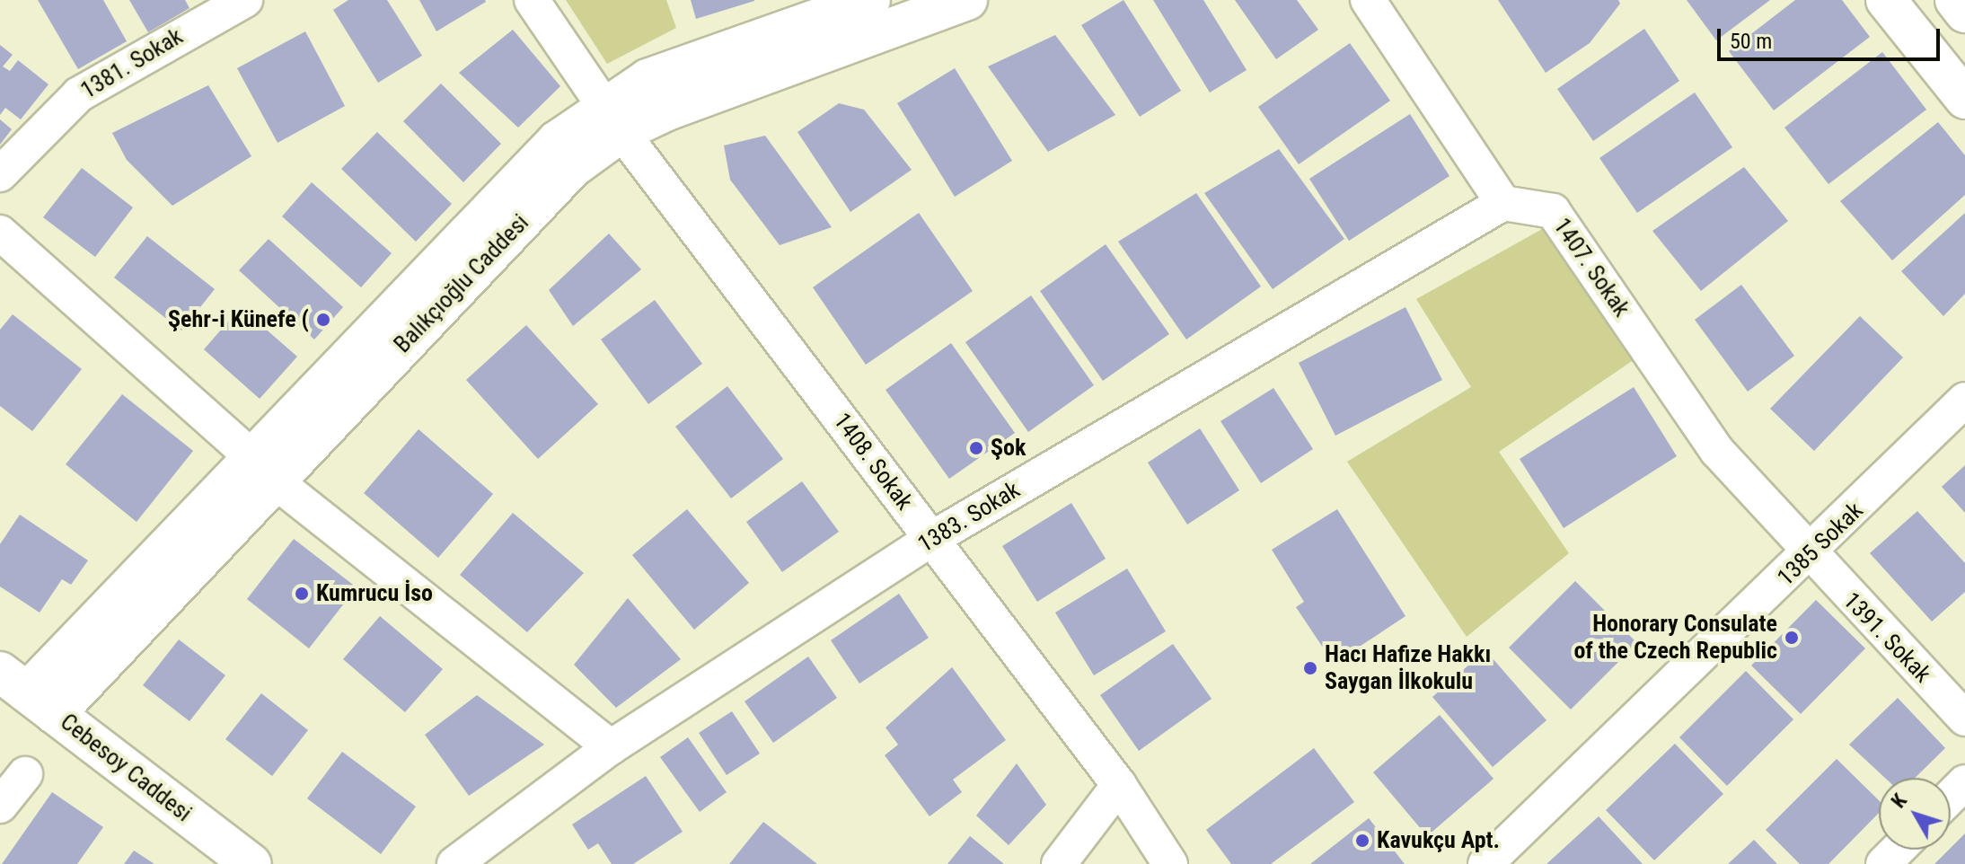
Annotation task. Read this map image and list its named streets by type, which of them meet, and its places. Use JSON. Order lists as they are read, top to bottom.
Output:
{
  "streets": {
    "street": [
      "1381. Sokak",
      "1407. Sokak",
      "Balıkçıoğlu Caddesi",
      "1408. Sokak",
      "1383. Sokak",
      "1385 Sokak",
      "1391. Sokak",
      "Cebesoy Caddesi"
    ]
  },
  "crossings": [
    ["1407. Sokak", "1383. Sokak"],
    ["1407. Sokak", "1385 Sokak"],
    ["1407. Sokak", "1391. Sokak"],
    ["Balıkçıoğlu Caddesi", "1408. Sokak"],
    ["Balıkçıoğlu Caddesi", "Cebesoy Caddesi"],
    ["1408. Sokak", "1383. Sokak"],
    ["1385 Sokak", "1391. Sokak"]
  ],
  "places": [
    "Şehr-i Künefe (",
    "Şok",
    "Kumrucu İso",
    "Honorary Consulate of the Czech Republic",
    "Hacı Hafize Hakkı Saygan İlkokulu",
    "Kavukçu Apt."
  ],
  "scale_bar": "50 m",
  "north": "top left"
}
